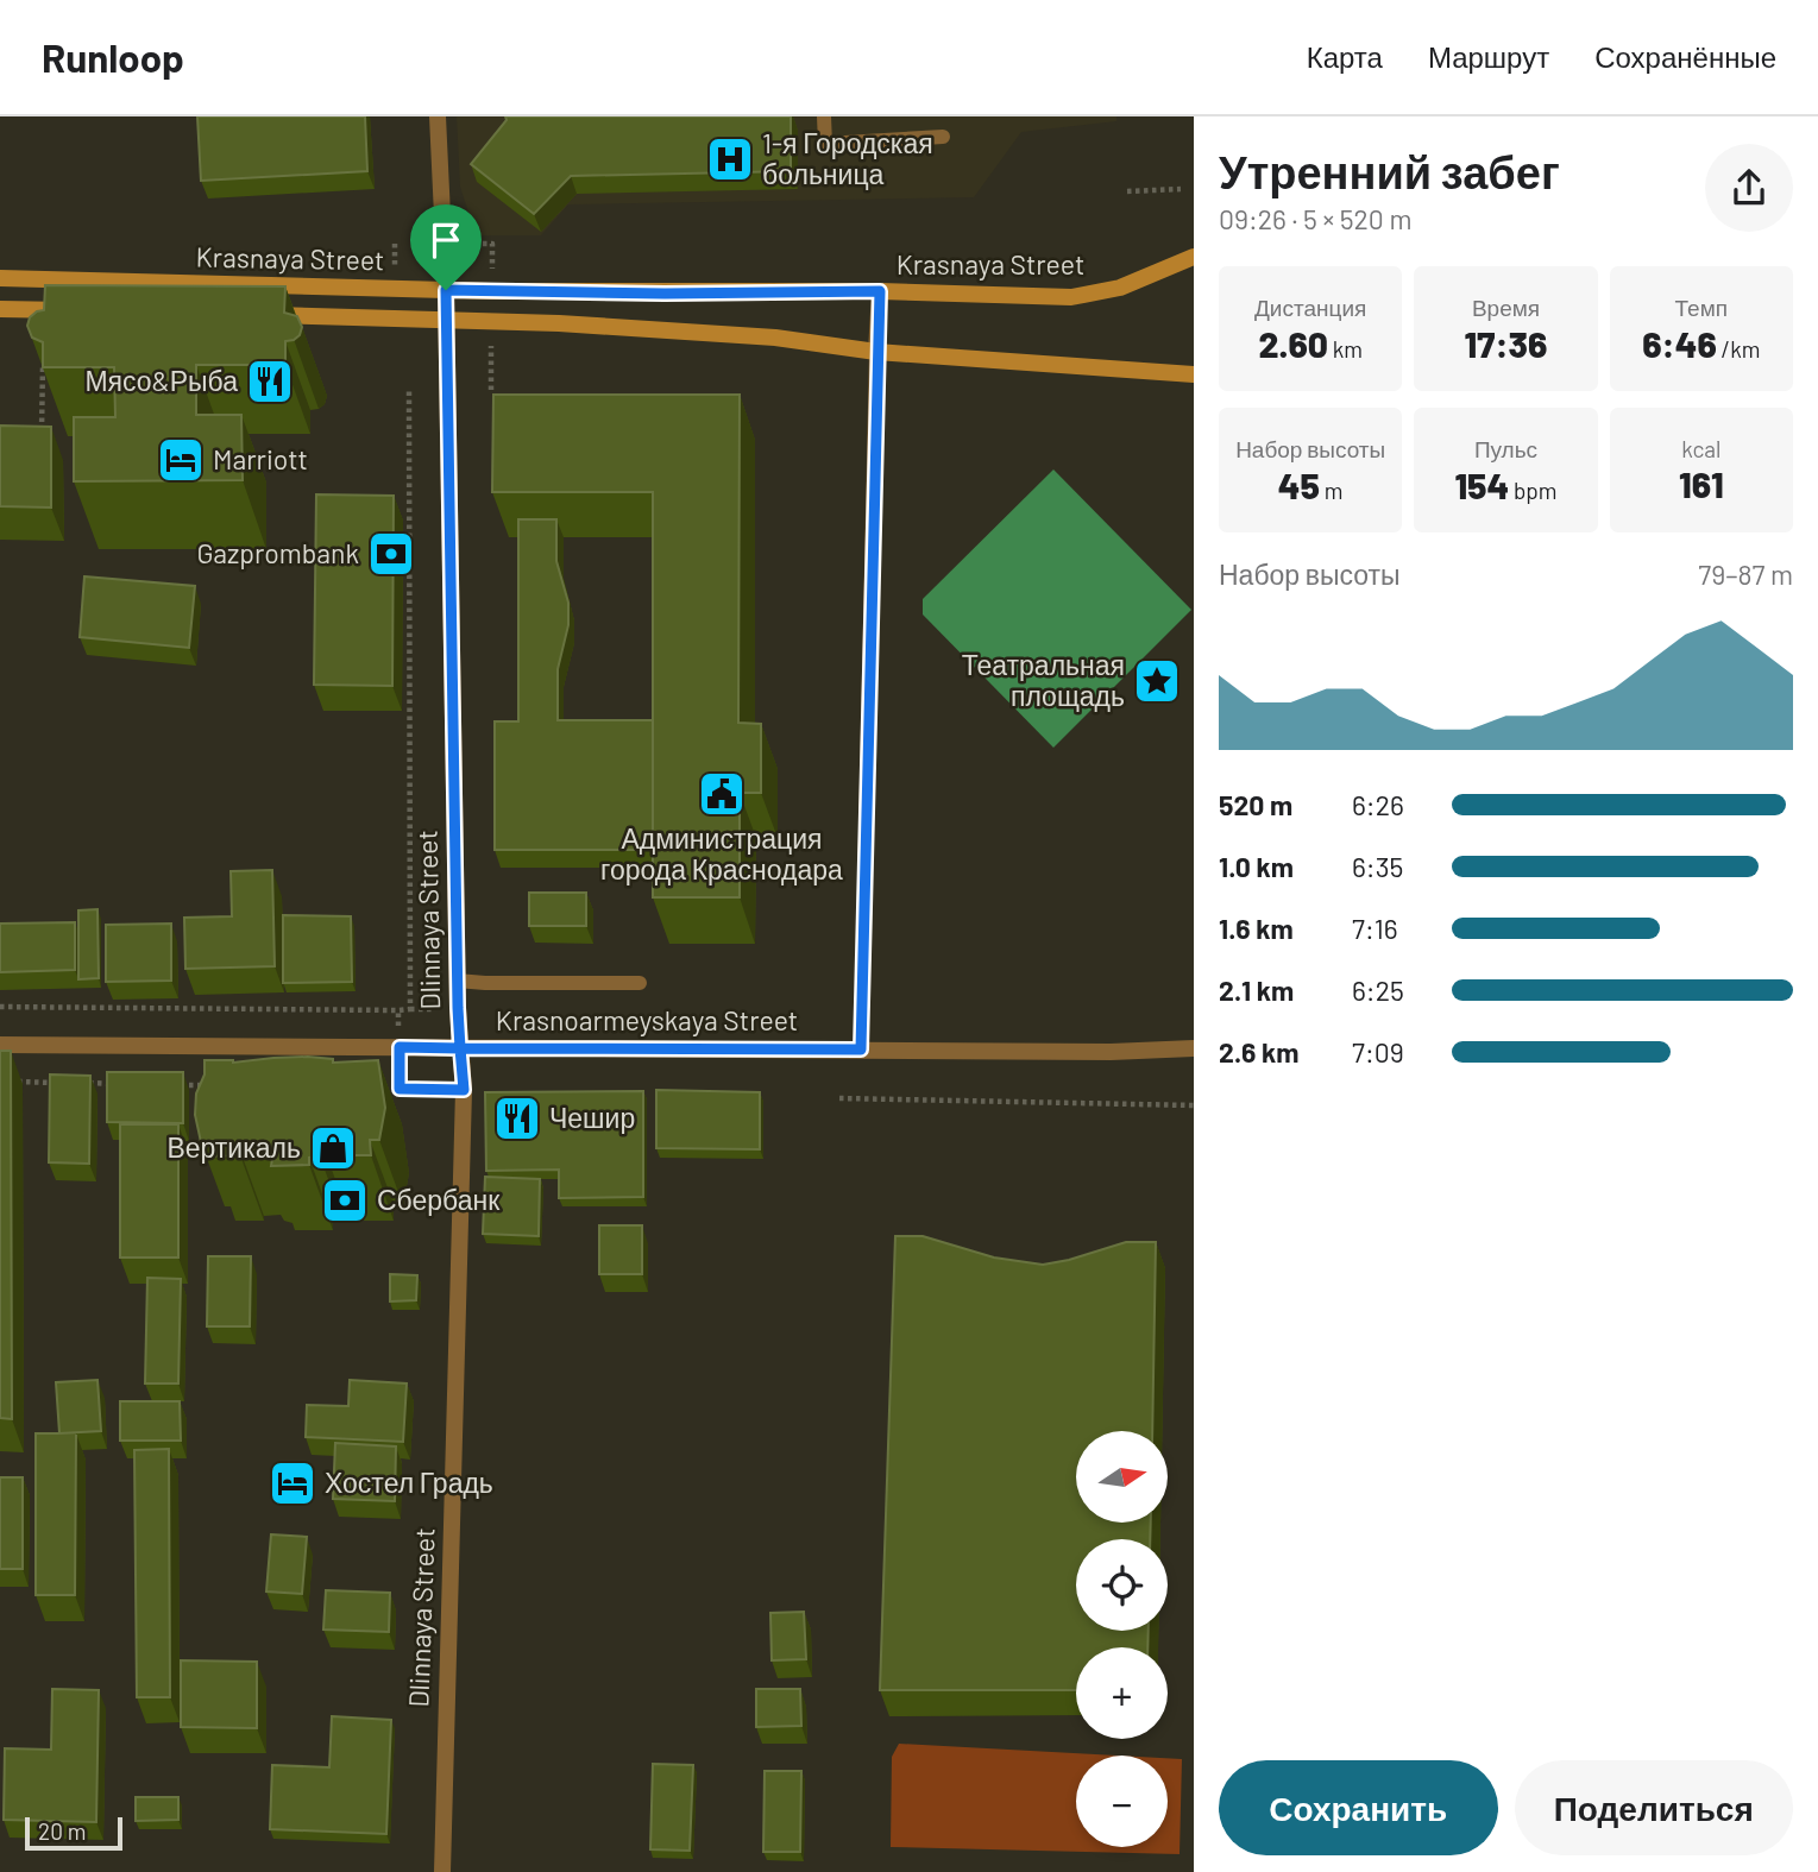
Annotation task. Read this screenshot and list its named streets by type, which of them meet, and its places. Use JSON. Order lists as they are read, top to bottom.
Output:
{
  "streets": {
    "main road": ["Krasnaya Street"],
    "street": ["Dlinnaya Street", "Krasnoarmeyskaya Street"]
  },
  "crossings": [
    ["Krasnaya Street", "Dlinnaya Street"],
    ["Dlinnaya Street", "Krasnoarmeyskaya Street"]
  ],
  "places": {
    "hospital": ["1-я Городская больница"],
    "restaurant": ["Мясо&Рыба", "Чешир"],
    "hotel": ["Marriott", "Хостел Градь"],
    "bank": ["Gazprombank", "Сбербанк"],
    "place": ["Театральная площадь"],
    "public building": ["Администрация города Краснодара"],
    "shop": ["Вертикаль"]
  },
  "scale_bar": "20 m",
  "north": "right",
  "page": {
    "header": "Runloop",
    "nav": ["Карта", "Маршрут", "Сохранённые"],
    "heading": ["Утренний забег", "09:26 · 5 × 520 m"],
    "stats": [
      ["Дистанция", "2.60 km"],
      ["Время", "17:36"],
      ["Темп", "6:46 /km"],
      ["Набор высоты", "45 m"],
      ["Пульс", "154 bpm"],
      ["kcal", "161"]
    ],
    "chart": ["Набор высоты", "79–87 m"],
    "list": [
      {
        "name": "520 m",
        "note": "6:26"
      },
      {
        "name": "1.0 km",
        "note": "6:35"
      },
      {
        "name": "1.6 km",
        "note": "7:16"
      },
      {
        "name": "2.1 km",
        "note": "6:25"
      },
      {
        "name": "2.6 km",
        "note": "7:09"
      }
    ],
    "map_buttons": ["+", "−"],
    "buttons": ["Сохранить", "Поделиться"],
    "scale": "20 m"
  }
}
